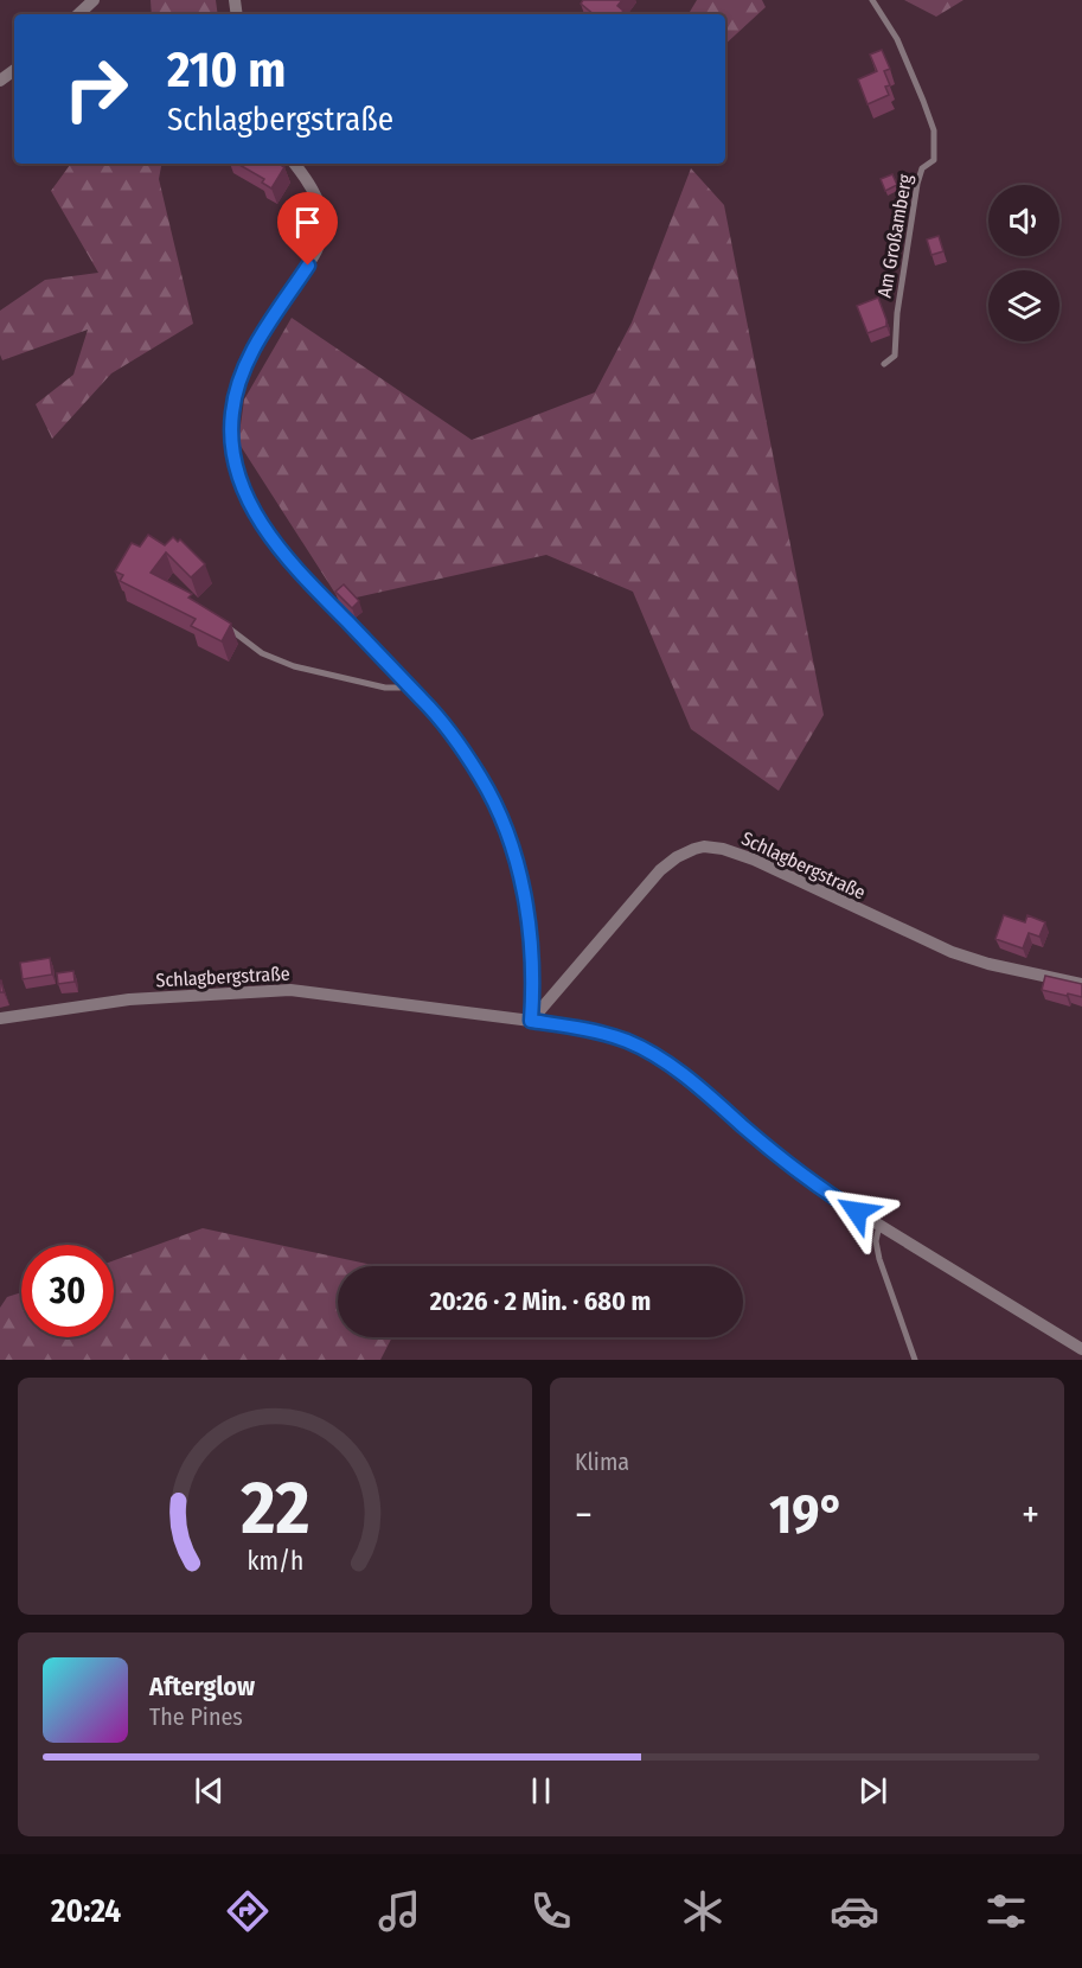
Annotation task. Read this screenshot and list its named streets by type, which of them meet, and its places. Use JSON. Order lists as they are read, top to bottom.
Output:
{
  "streets": {
    "street": ["Schlagbergstraße"],
    "lane": ["Am Großamberg"]
  },
  "page": {
    "turn": ["210 m", "Schlagbergstraße"],
    "limit": "30",
    "trip": "20:26 · 2 Min. · 680 m",
    "tile": "Klima",
    "heat": ["−", "19°", "+"],
    "song": ["Afterglow", "The Pines"],
    "tabs": "20:24",
    "gauge": ["22", "km/h"]
  }
}
